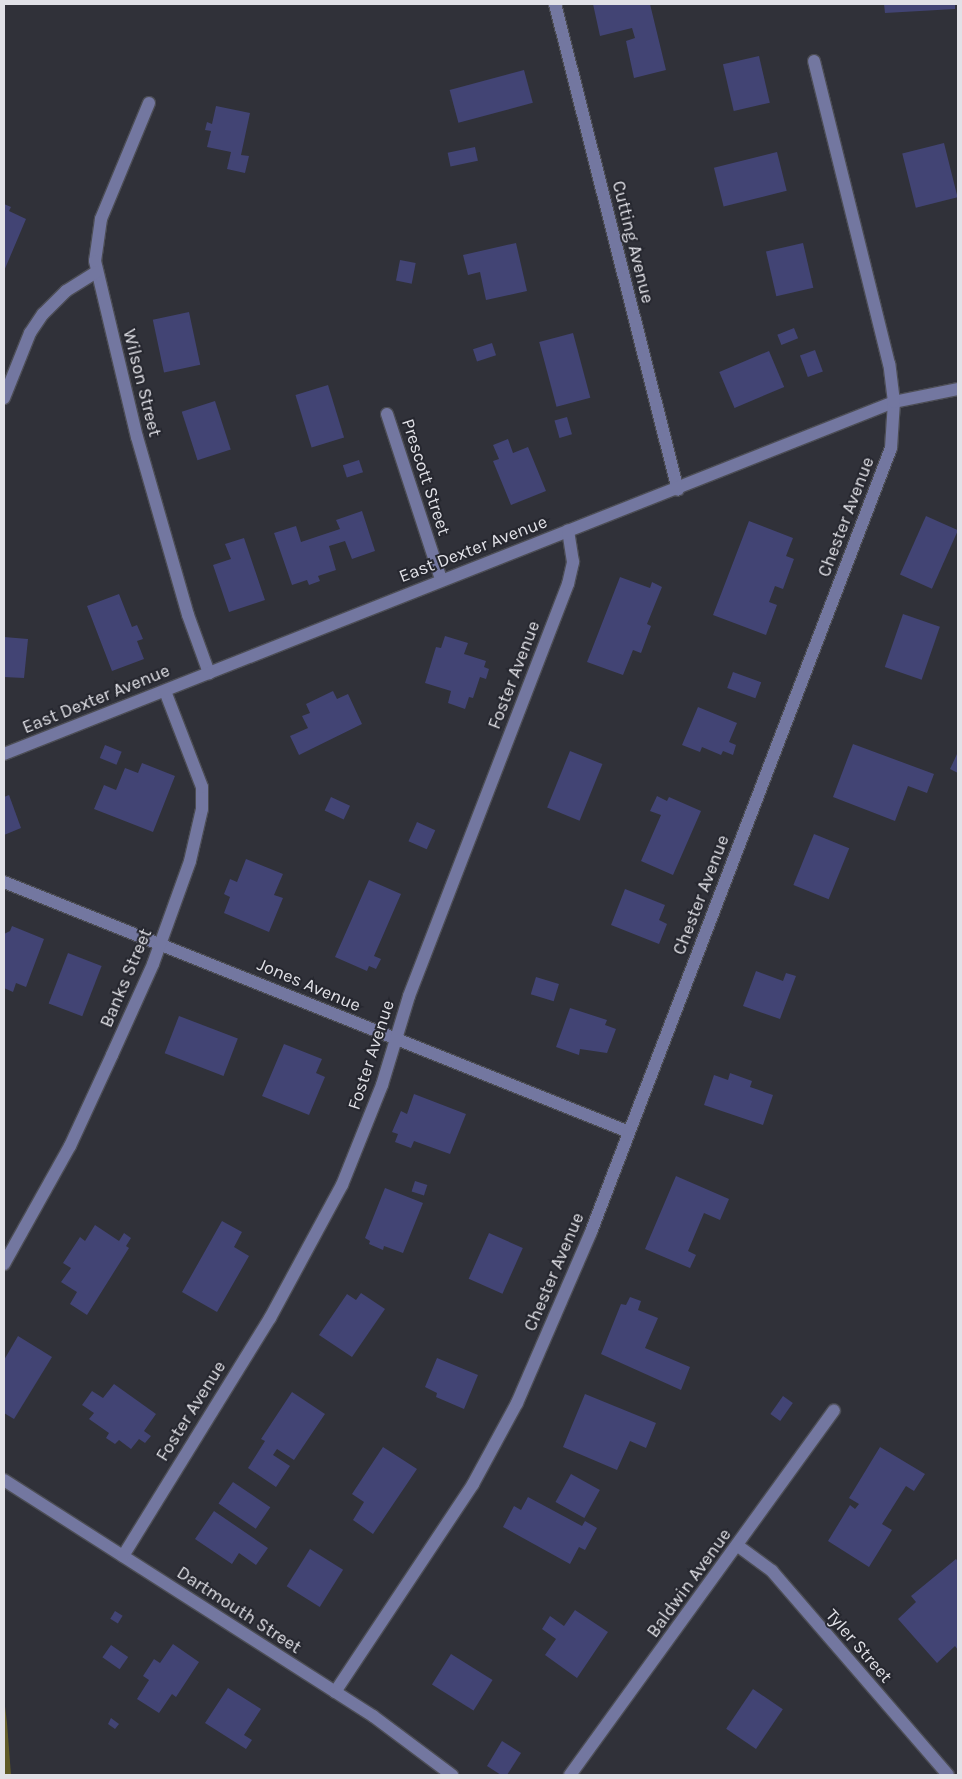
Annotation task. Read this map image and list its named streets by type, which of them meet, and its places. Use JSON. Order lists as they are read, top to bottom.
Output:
{
  "streets": {
    "street": [
      "Cutting Avenue",
      "Wilson Street",
      "Prescott Street",
      "Chester Avenue",
      "East Dexter Avenue",
      "Foster Avenue",
      "Banks Street",
      "Jones Avenue",
      "Baldwin Avenue",
      "Dartmouth Street",
      "Tyler Street"
    ]
  },
  "crossings": [
    ["Cutting Avenue", "East Dexter Avenue"],
    ["Wilson Street", "East Dexter Avenue"],
    ["Prescott Street", "East Dexter Avenue"],
    ["Chester Avenue", "East Dexter Avenue"],
    ["Chester Avenue", "Jones Avenue"],
    ["Chester Avenue", "Dartmouth Street"],
    ["East Dexter Avenue", "Foster Avenue"],
    ["East Dexter Avenue", "Banks Street"],
    ["Foster Avenue", "Jones Avenue"],
    ["Foster Avenue", "Dartmouth Street"],
    ["Banks Street", "Jones Avenue"],
    ["Baldwin Avenue", "Tyler Street"]
  ]
}
